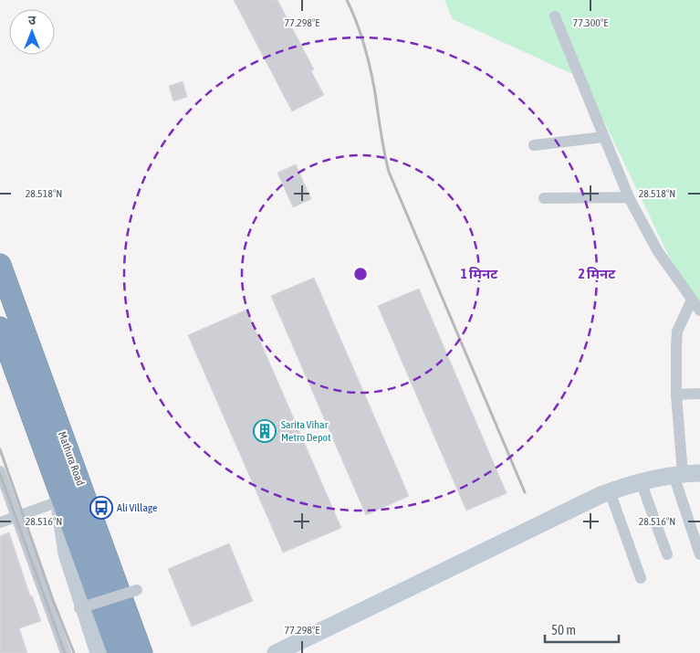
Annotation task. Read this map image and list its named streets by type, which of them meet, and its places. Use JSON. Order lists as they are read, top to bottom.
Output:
{
  "streets": {
    "highway": ["Mathura Road"]
  },
  "places": {
    "building": ["Sarita Vihar Metro Depot"],
    "bus stop": ["Ali Village"]
  },
  "scale_bar": "50 m",
  "north": "top",
  "coordinates": [
    "77.298°E",
    "77.300°E",
    "28.518°N",
    "28.516°N"
  ],
  "rings": ["1 मिनट", "2 मिनट"]
}
